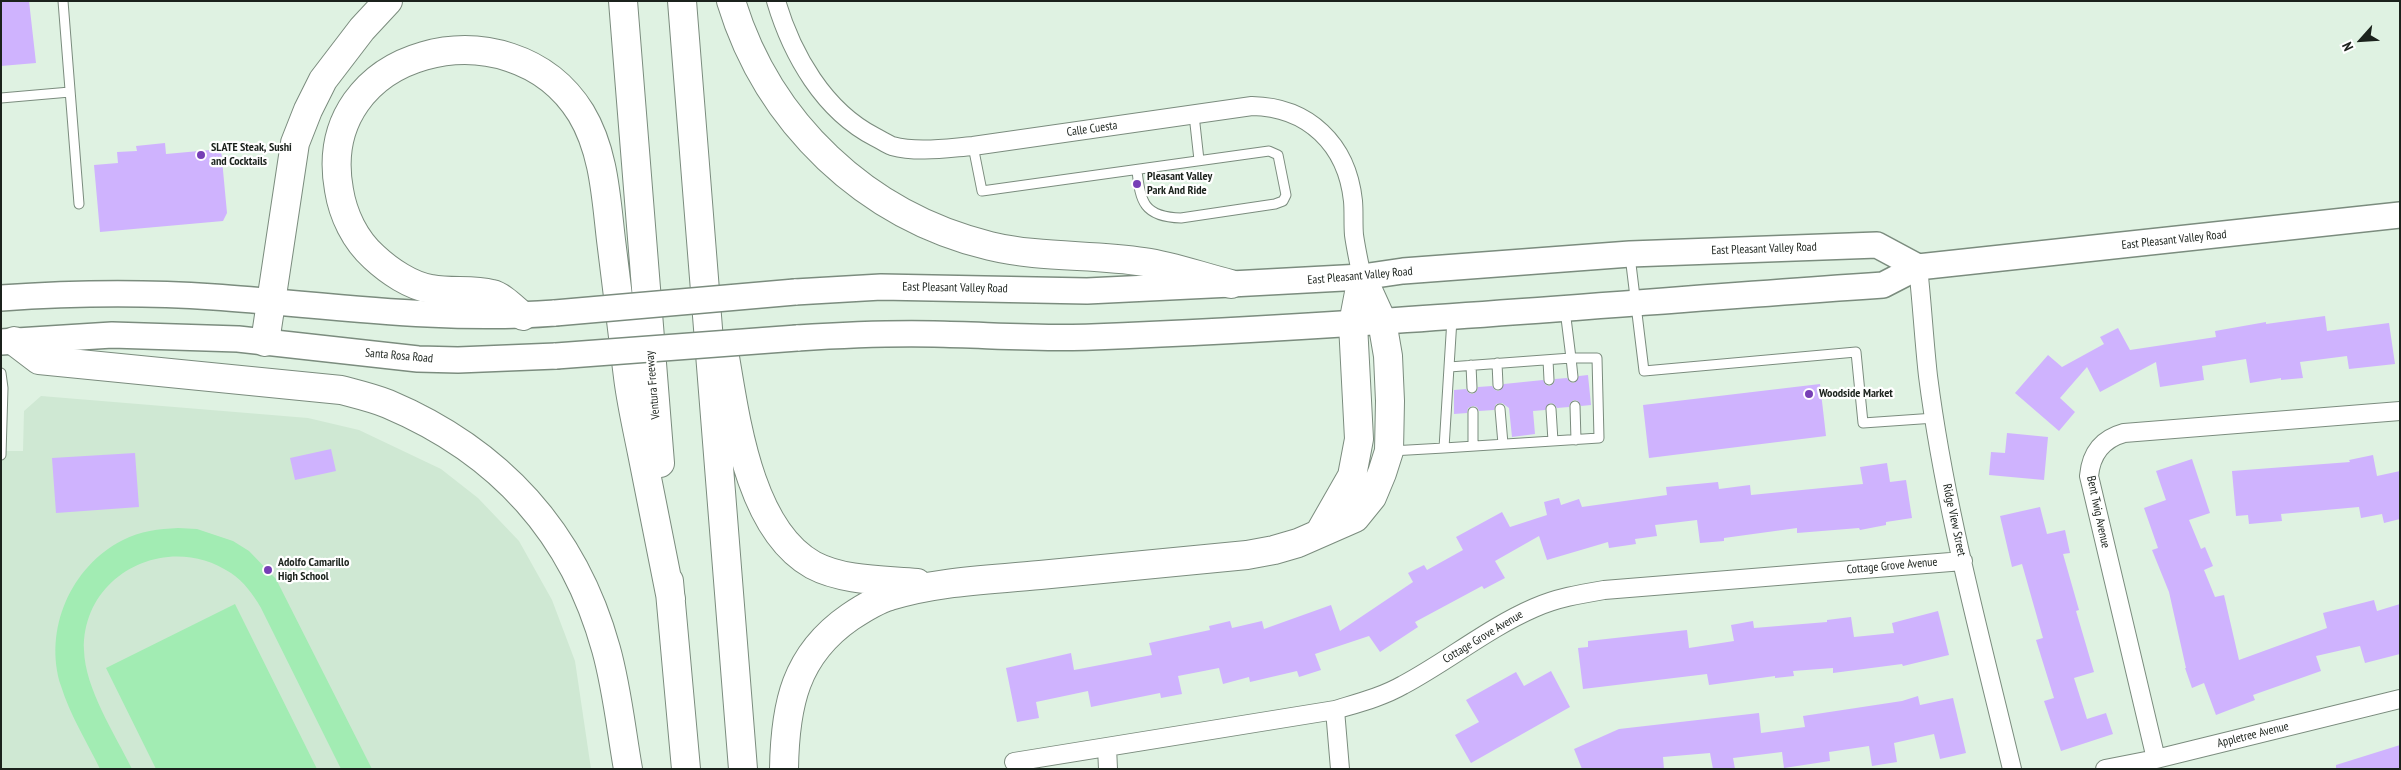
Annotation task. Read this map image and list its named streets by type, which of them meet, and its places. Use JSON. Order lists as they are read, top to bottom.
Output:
{
  "streets": {
    "highway": ["Ventura Freeway"],
    "main road": ["East Pleasant Valley Road", "Santa Rosa Road"],
    "street": [
      "Calle Cuesta",
      "Bent Twig Avenue",
      "Ridge View Street",
      "Cottage Grove Avenue",
      "Appletree Avenue"
    ]
  },
  "crossings": [
    ["Calle Cuesta", "East Pleasant Valley Road"],
    ["East Pleasant Valley Road", "Santa Rosa Road"],
    ["East Pleasant Valley Road", "Ridge View Street"],
    ["Bent Twig Avenue", "Appletree Avenue"],
    ["Ridge View Street", "Cottage Grove Avenue"]
  ],
  "places": [
    "SLATE Steak, Sushi and Cocktails",
    "Pleasant Valley Park And Ride",
    "Woodside Market",
    "Adolfo Camarillo High School"
  ],
  "north": "bottom left"
}
